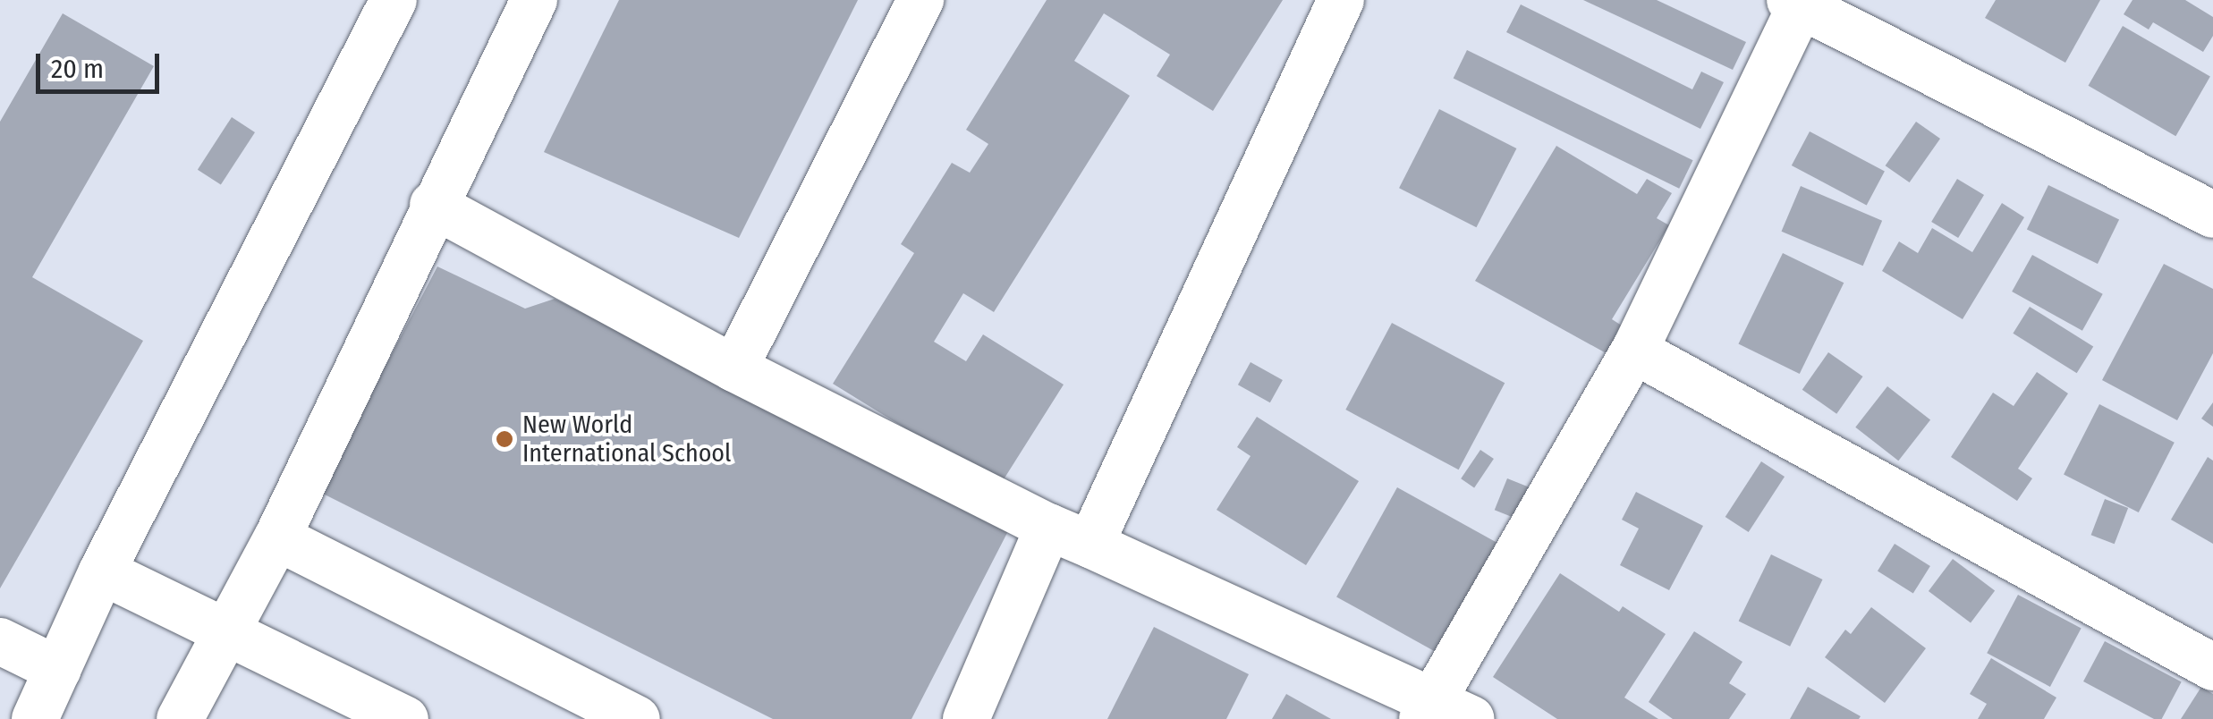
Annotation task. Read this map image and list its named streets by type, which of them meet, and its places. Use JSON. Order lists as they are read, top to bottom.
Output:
{
  "places": ["New World International School"],
  "scale_bar": "20 m"
}
